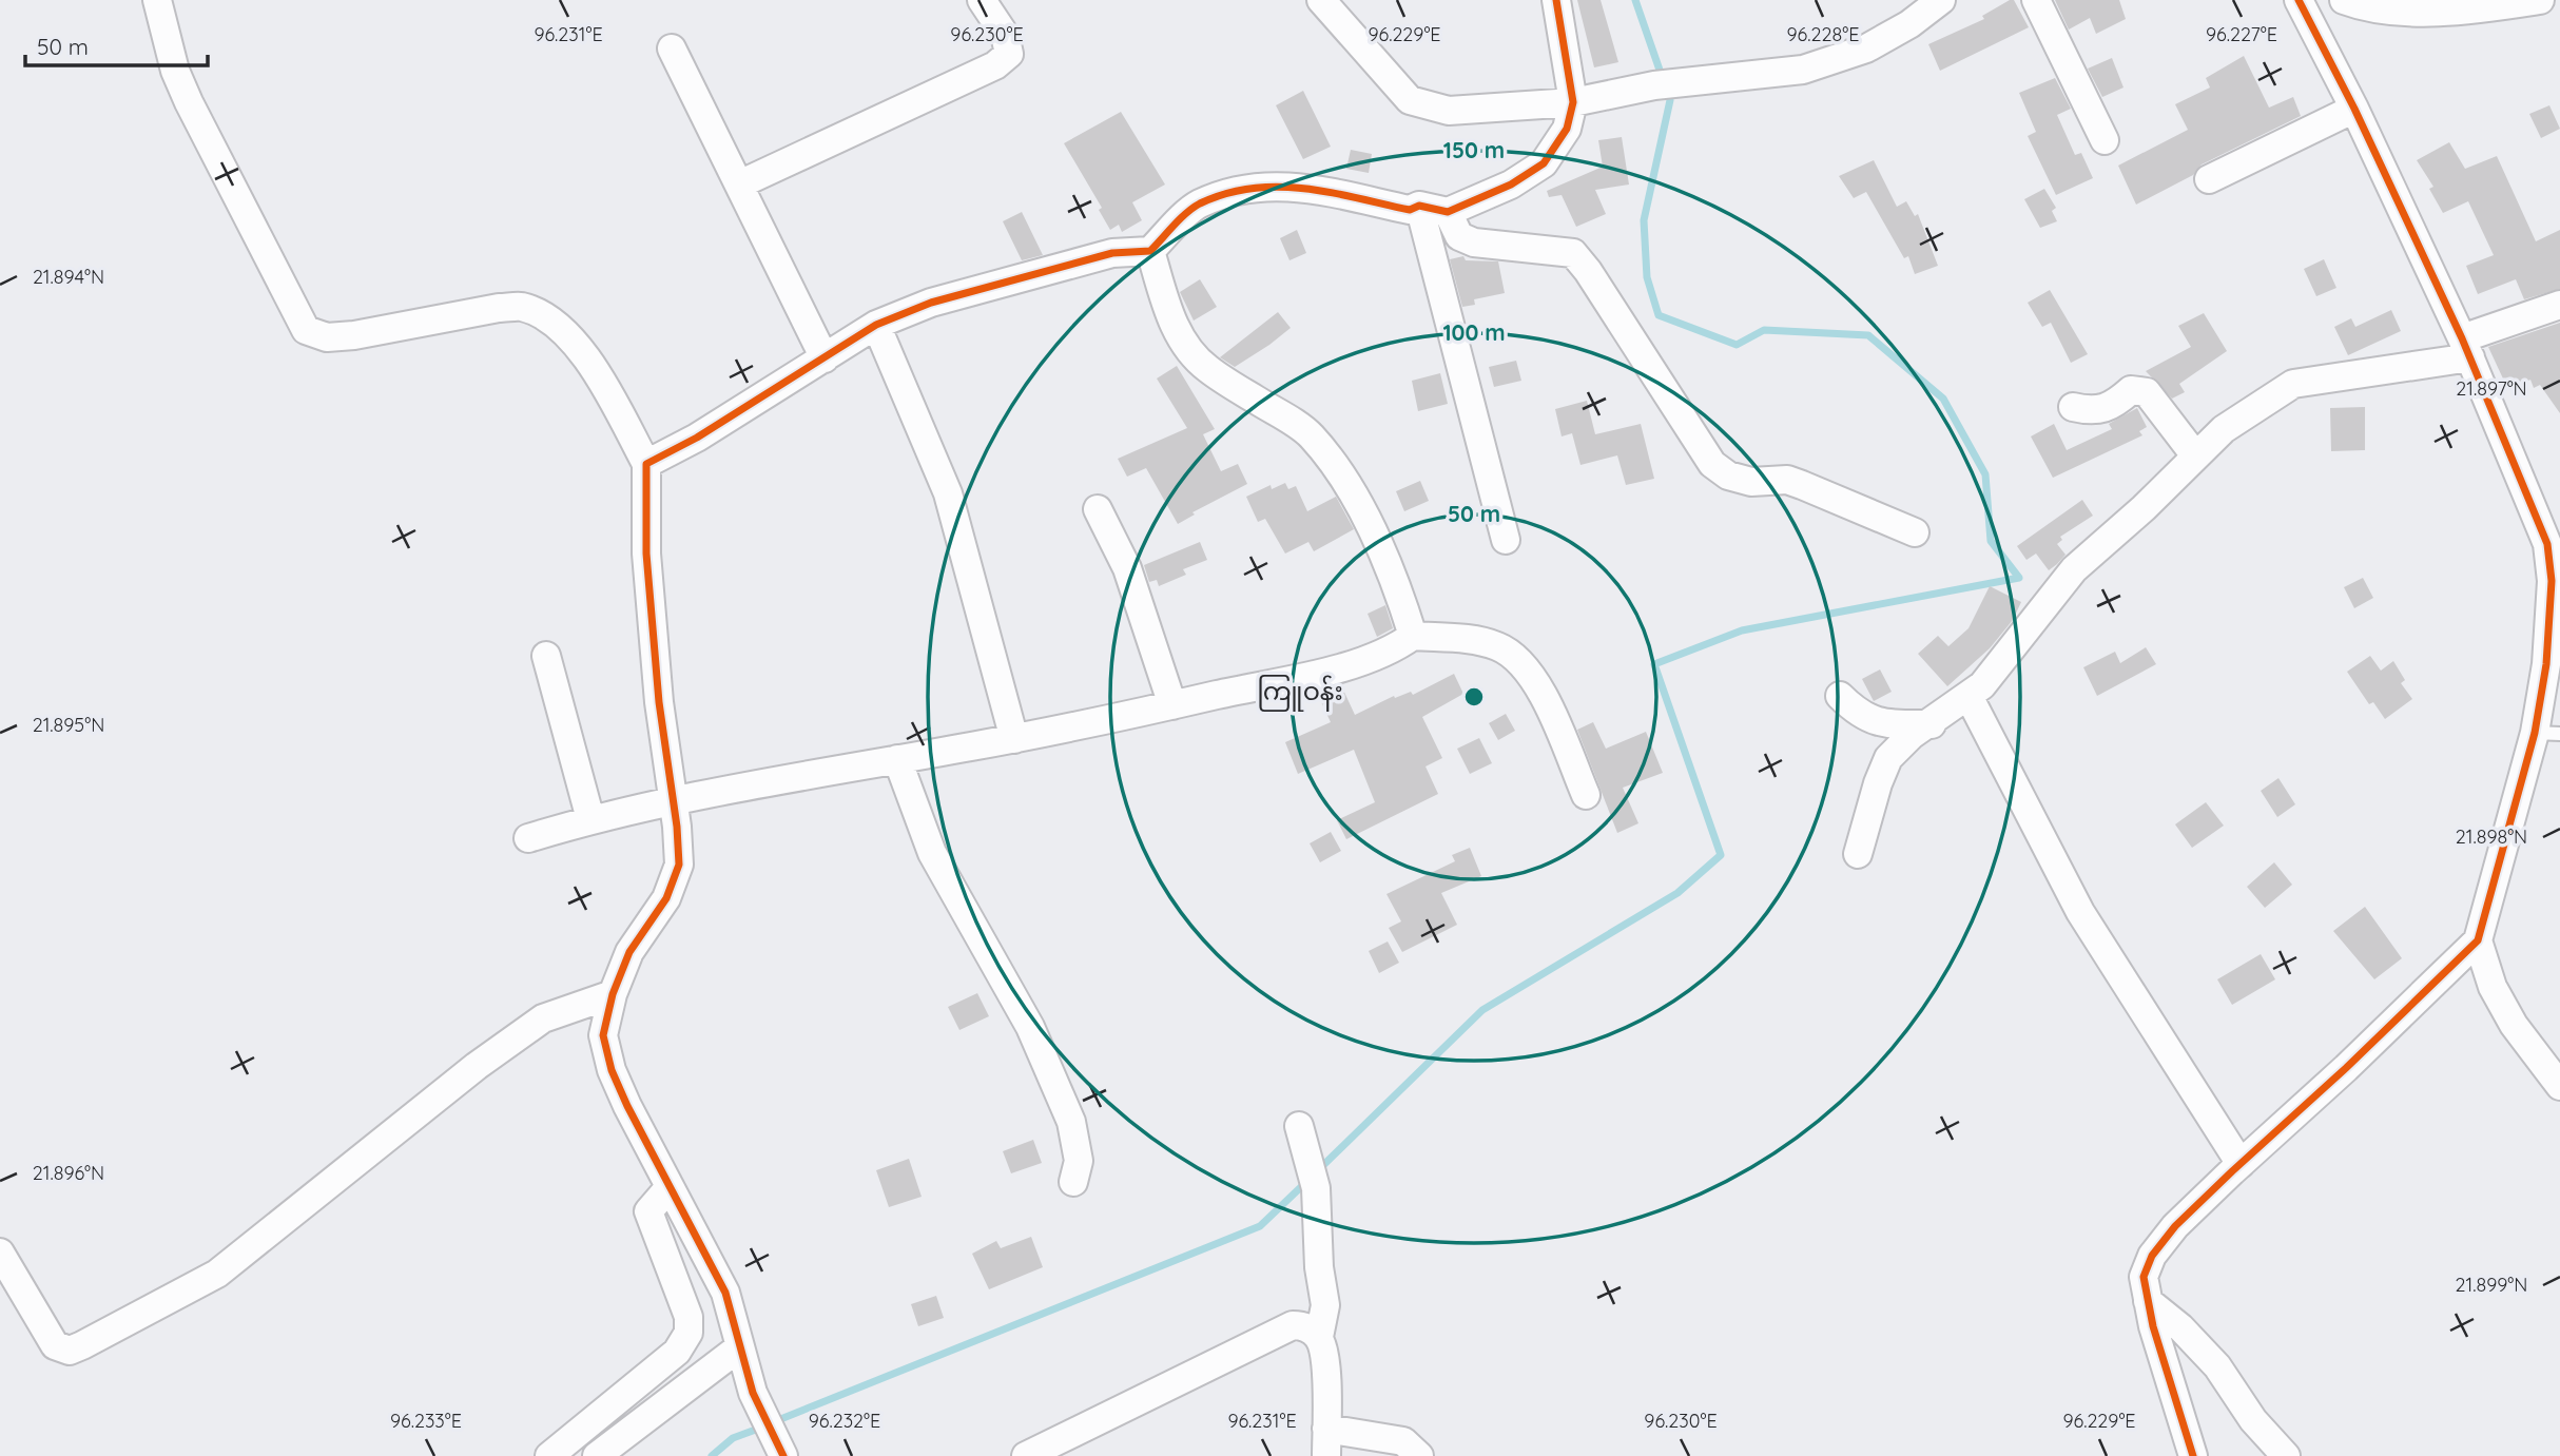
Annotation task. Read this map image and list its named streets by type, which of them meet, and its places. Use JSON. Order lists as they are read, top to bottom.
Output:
{
  "districts": ["ကြူဝန်း"],
  "scale_bar": "50 m",
  "coordinates": [
    "96.231°E",
    "96.230°E",
    "96.229°E",
    "96.228°E",
    "96.227°E",
    "21.894°N",
    "21.897°N",
    "21.895°N",
    "21.898°N",
    "21.896°N",
    "21.899°N",
    "96.233°E",
    "96.232°E"
  ],
  "rings": ["150 m", "100 m", "50 m"]
}
